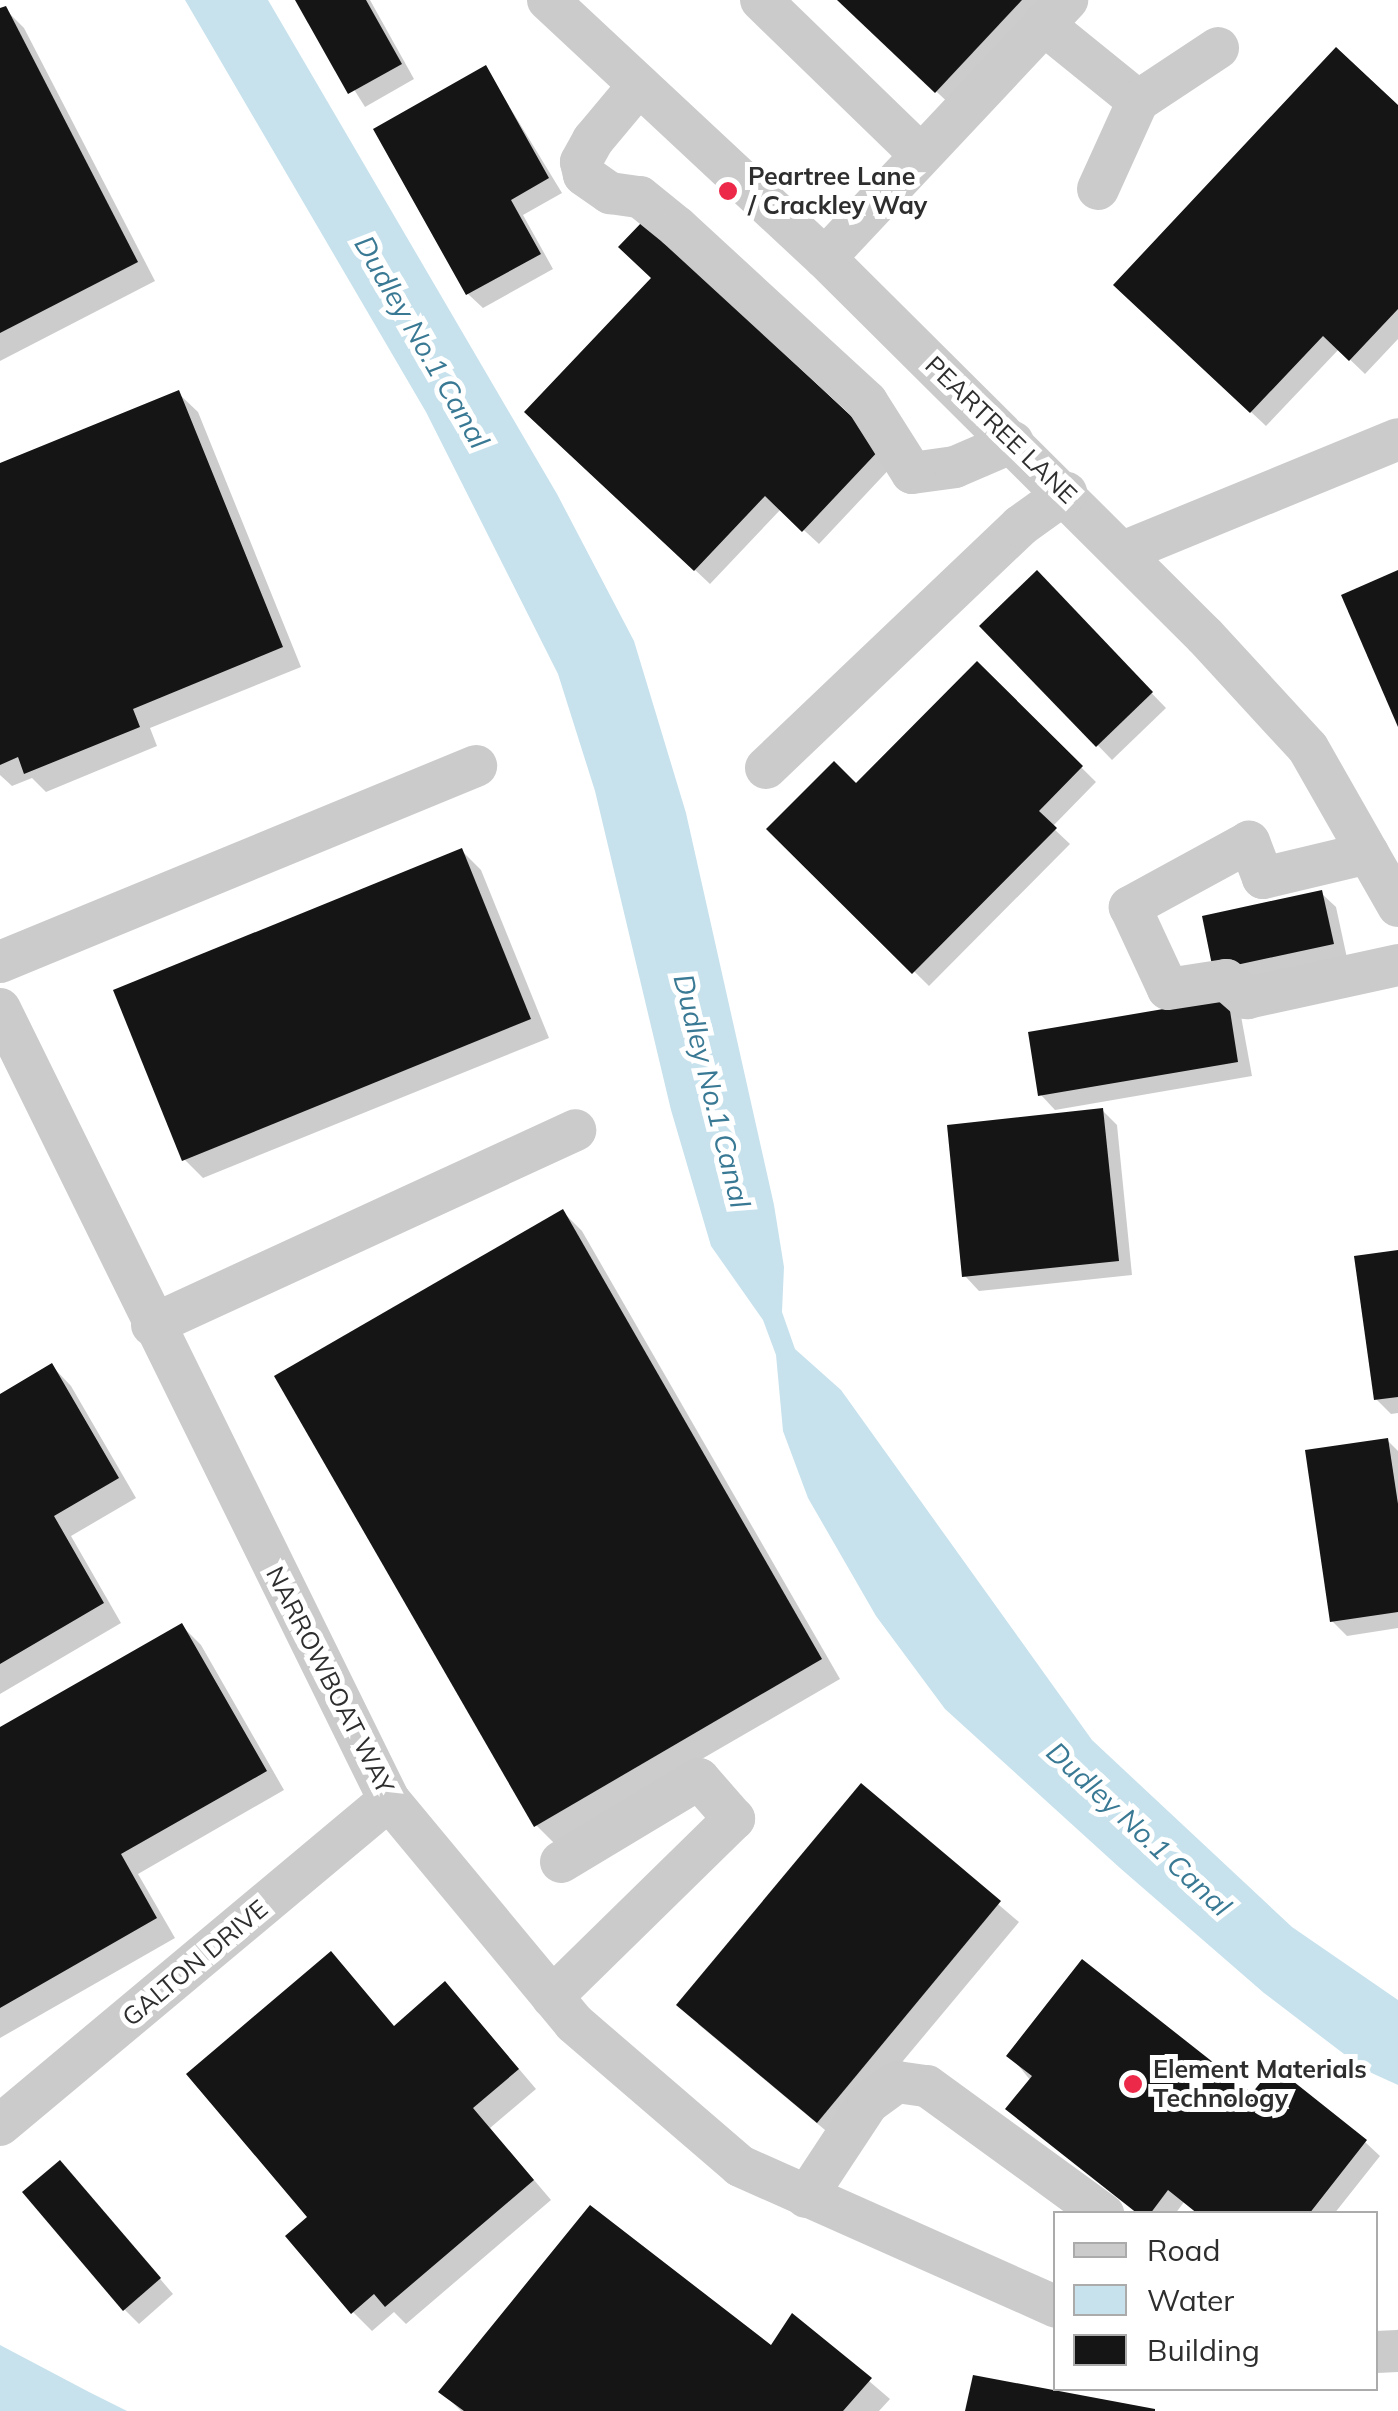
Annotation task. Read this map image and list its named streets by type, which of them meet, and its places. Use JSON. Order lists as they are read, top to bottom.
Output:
{
  "streets": {
    "street": ["PEARTREE LANE", "NARROWBOAT WAY", "GALTON DRIVE"]
  },
  "crossings": [
    ["NARROWBOAT WAY", "GALTON DRIVE"]
  ],
  "water": ["Dudley No.1 Canal"],
  "places": ["Peartree Lane / Crackley Way", "Element Materials Technology"],
  "legend": ["Road", "Water", "Building"]
}
